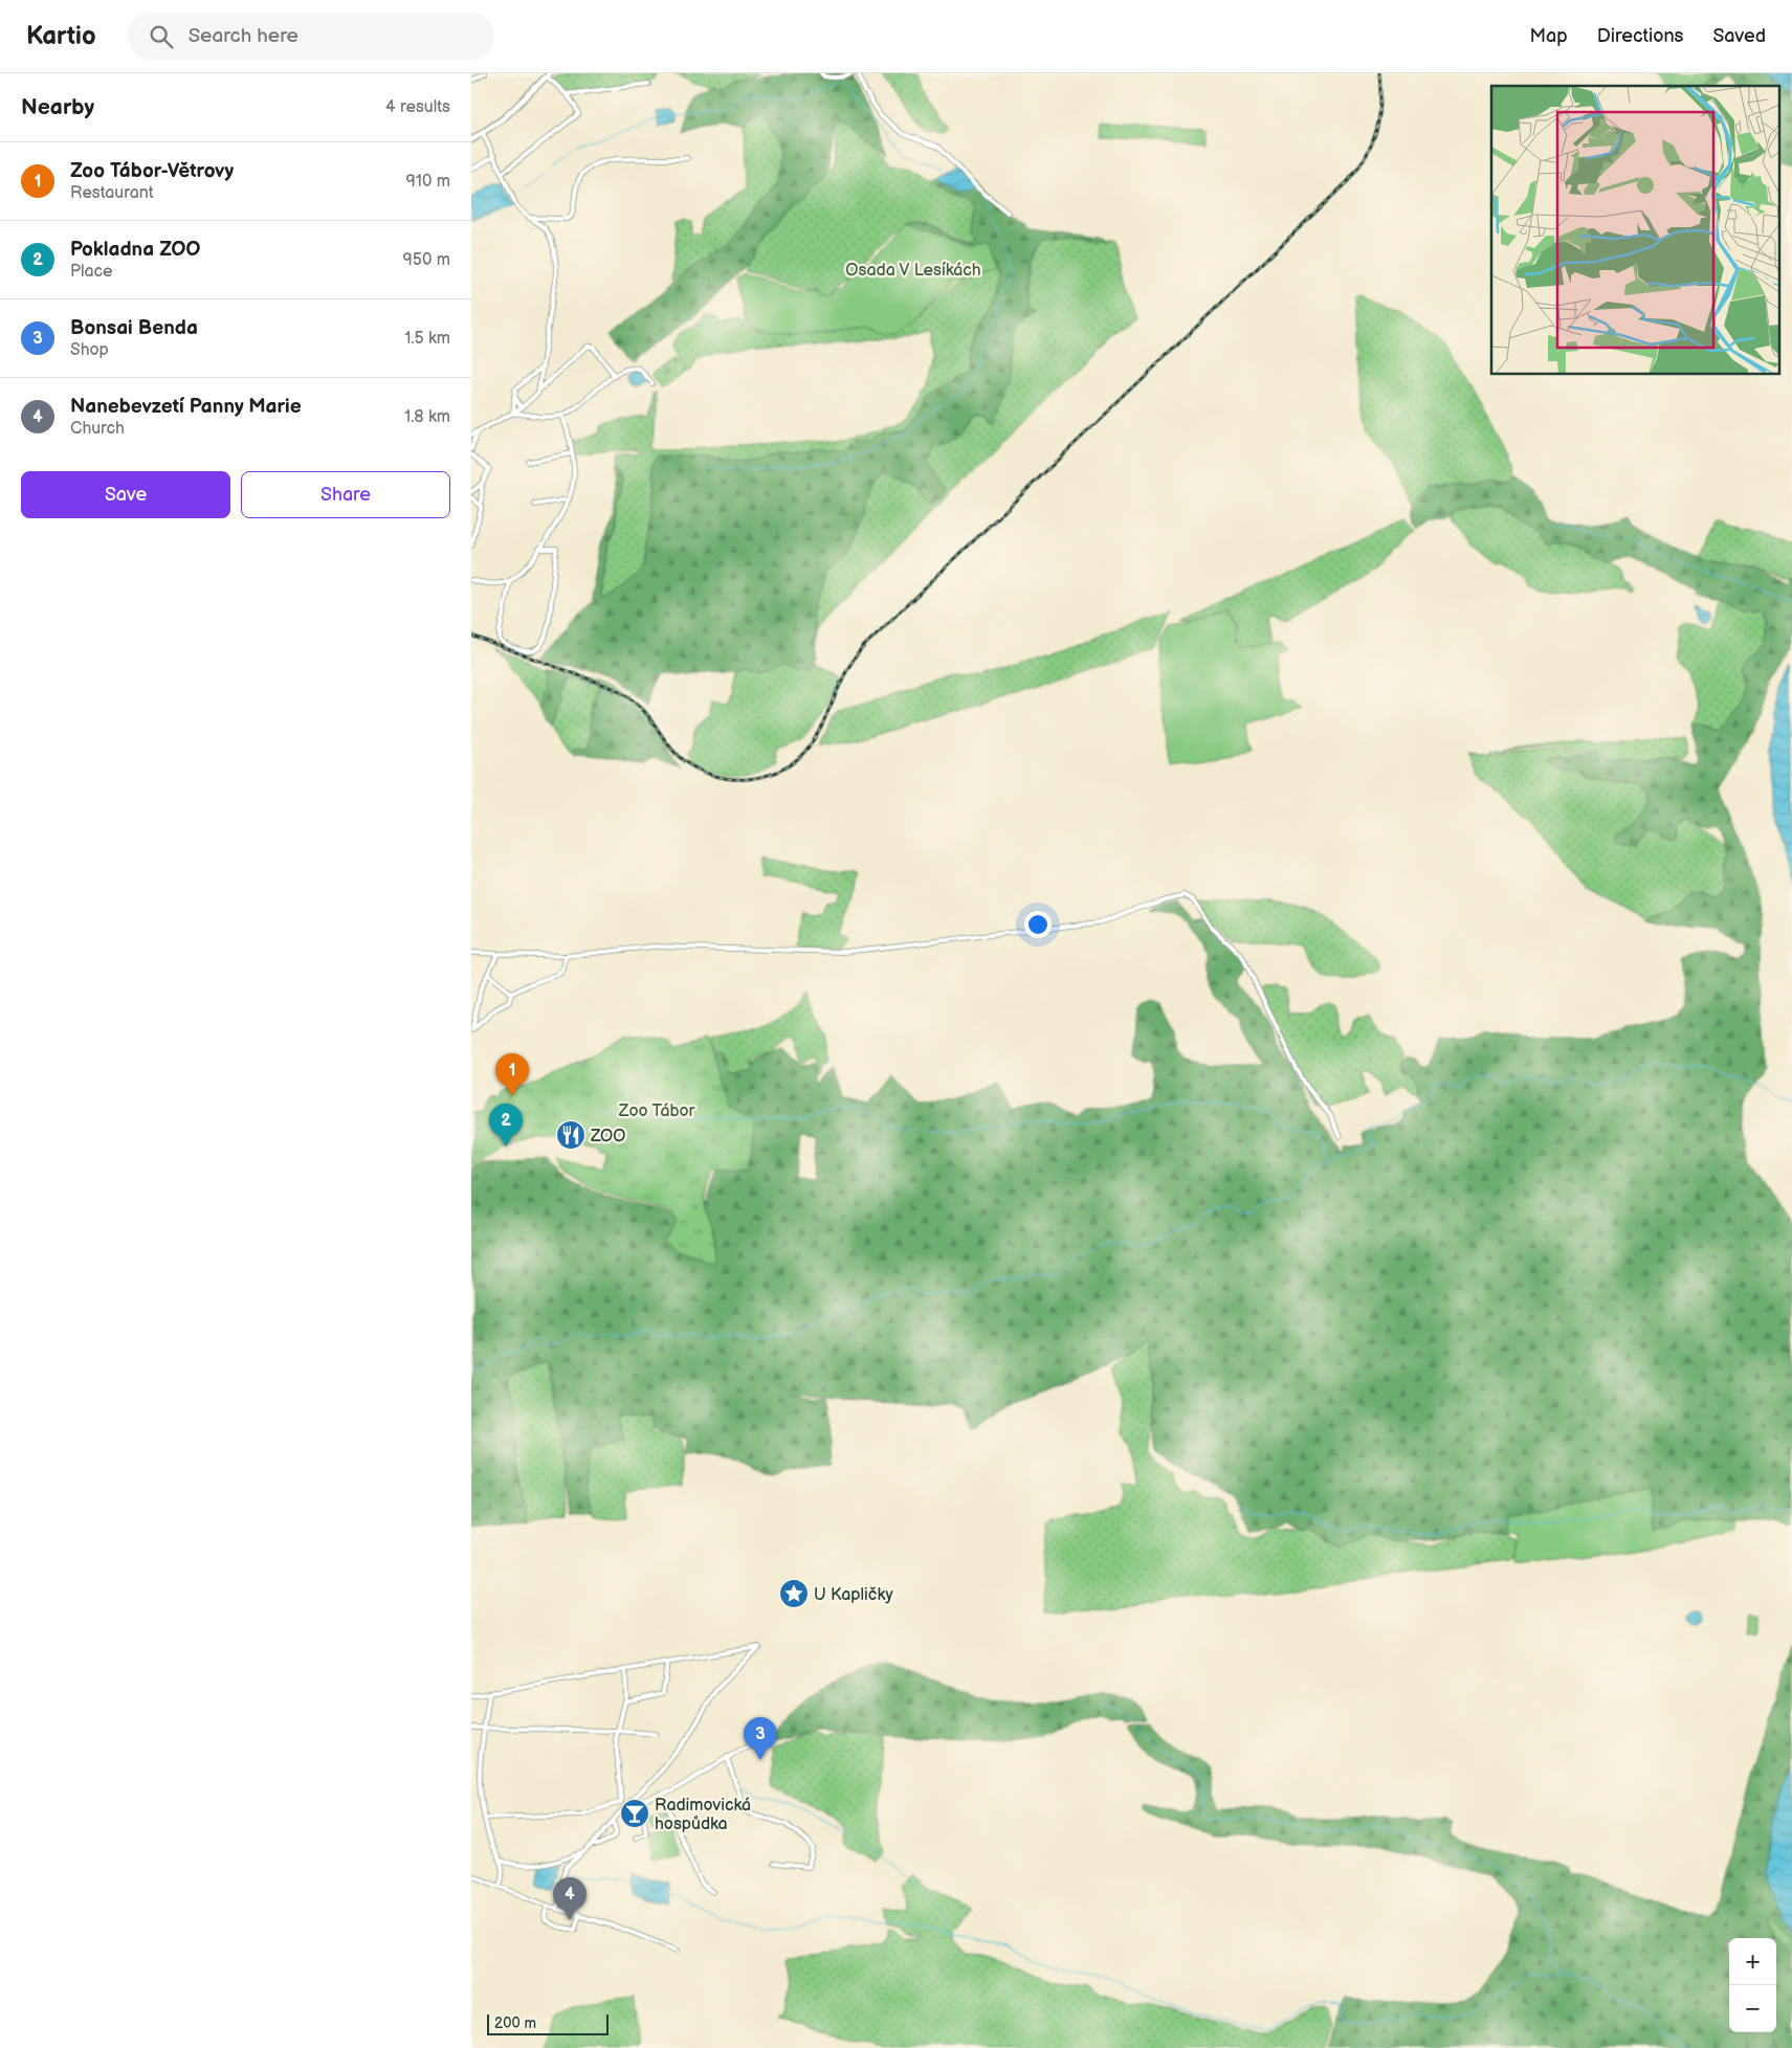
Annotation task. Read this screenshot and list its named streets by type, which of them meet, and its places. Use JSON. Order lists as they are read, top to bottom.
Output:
{
  "parks": ["Osada V Lesíkách", "Zoo Tábor"],
  "places": {
    "restaurant": ["ZOO"],
    "place": ["U Kapličky"],
    "bar": ["Radimovická hospůdka"]
  },
  "scale_bar": "200 m",
  "page": {
    "header": "Kartio",
    "search": "Search here",
    "nav": ["Map", "Directions", "Saved"],
    "heading": ["Nearby", "4 results"],
    "list": [
      {
        "mark": "1",
        "name": "Zoo Tábor-Větrovy",
        "note": "Restaurant",
        "value": "910 m"
      },
      {
        "mark": "2",
        "name": "Pokladna ZOO",
        "note": "Place",
        "value": "950 m"
      },
      {
        "mark": "3",
        "name": "Bonsai Benda",
        "note": "Shop",
        "value": "1.5 km"
      },
      {
        "mark": "4",
        "name": "Nanebevzetí Panny Marie",
        "note": "Church",
        "value": "1.8 km"
      }
    ],
    "buttons": ["Save", "Share"],
    "pins": [
      "1",
      "2",
      "3",
      "4"
    ],
    "map_buttons": ["+", "−"],
    "scale": "200 m"
  }
}
